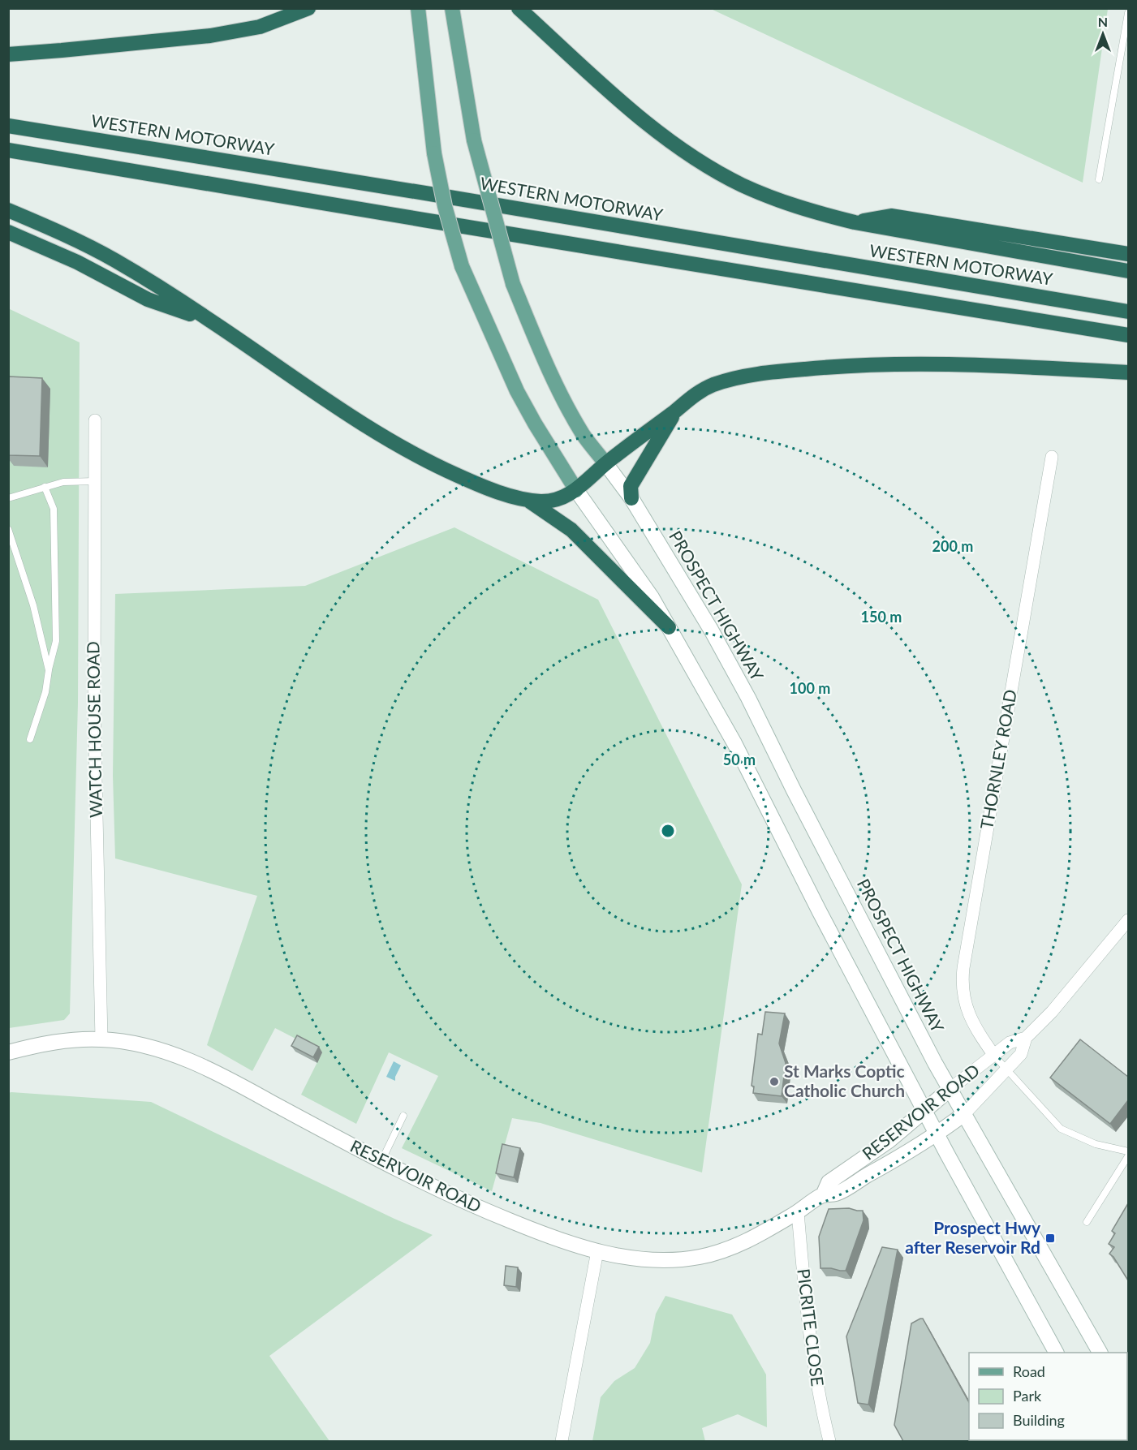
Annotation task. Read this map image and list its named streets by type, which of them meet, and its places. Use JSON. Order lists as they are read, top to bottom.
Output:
{
  "streets": {
    "highway": ["WESTERN MOTORWAY"],
    "main road": ["PROSPECT HIGHWAY", "RESERVOIR ROAD"],
    "street": ["WATCH HOUSE ROAD", "THORNLEY ROAD", "PICRITE CLOSE"]
  },
  "crossings": [
    ["PROSPECT HIGHWAY", "RESERVOIR ROAD"],
    ["WATCH HOUSE ROAD", "RESERVOIR ROAD"],
    ["THORNLEY ROAD", "RESERVOIR ROAD"],
    ["RESERVOIR ROAD", "PICRITE CLOSE"]
  ],
  "places": {
    "other": ["St Marks Coptic Catholic Church"],
    "transit": ["Prospect Hwy after Reservoir Rd"]
  },
  "legend": ["Road", "Park", "Building"],
  "north": "top",
  "rings": [
    "200 m",
    "150 m",
    "100 m",
    "50 m"
  ]
}
